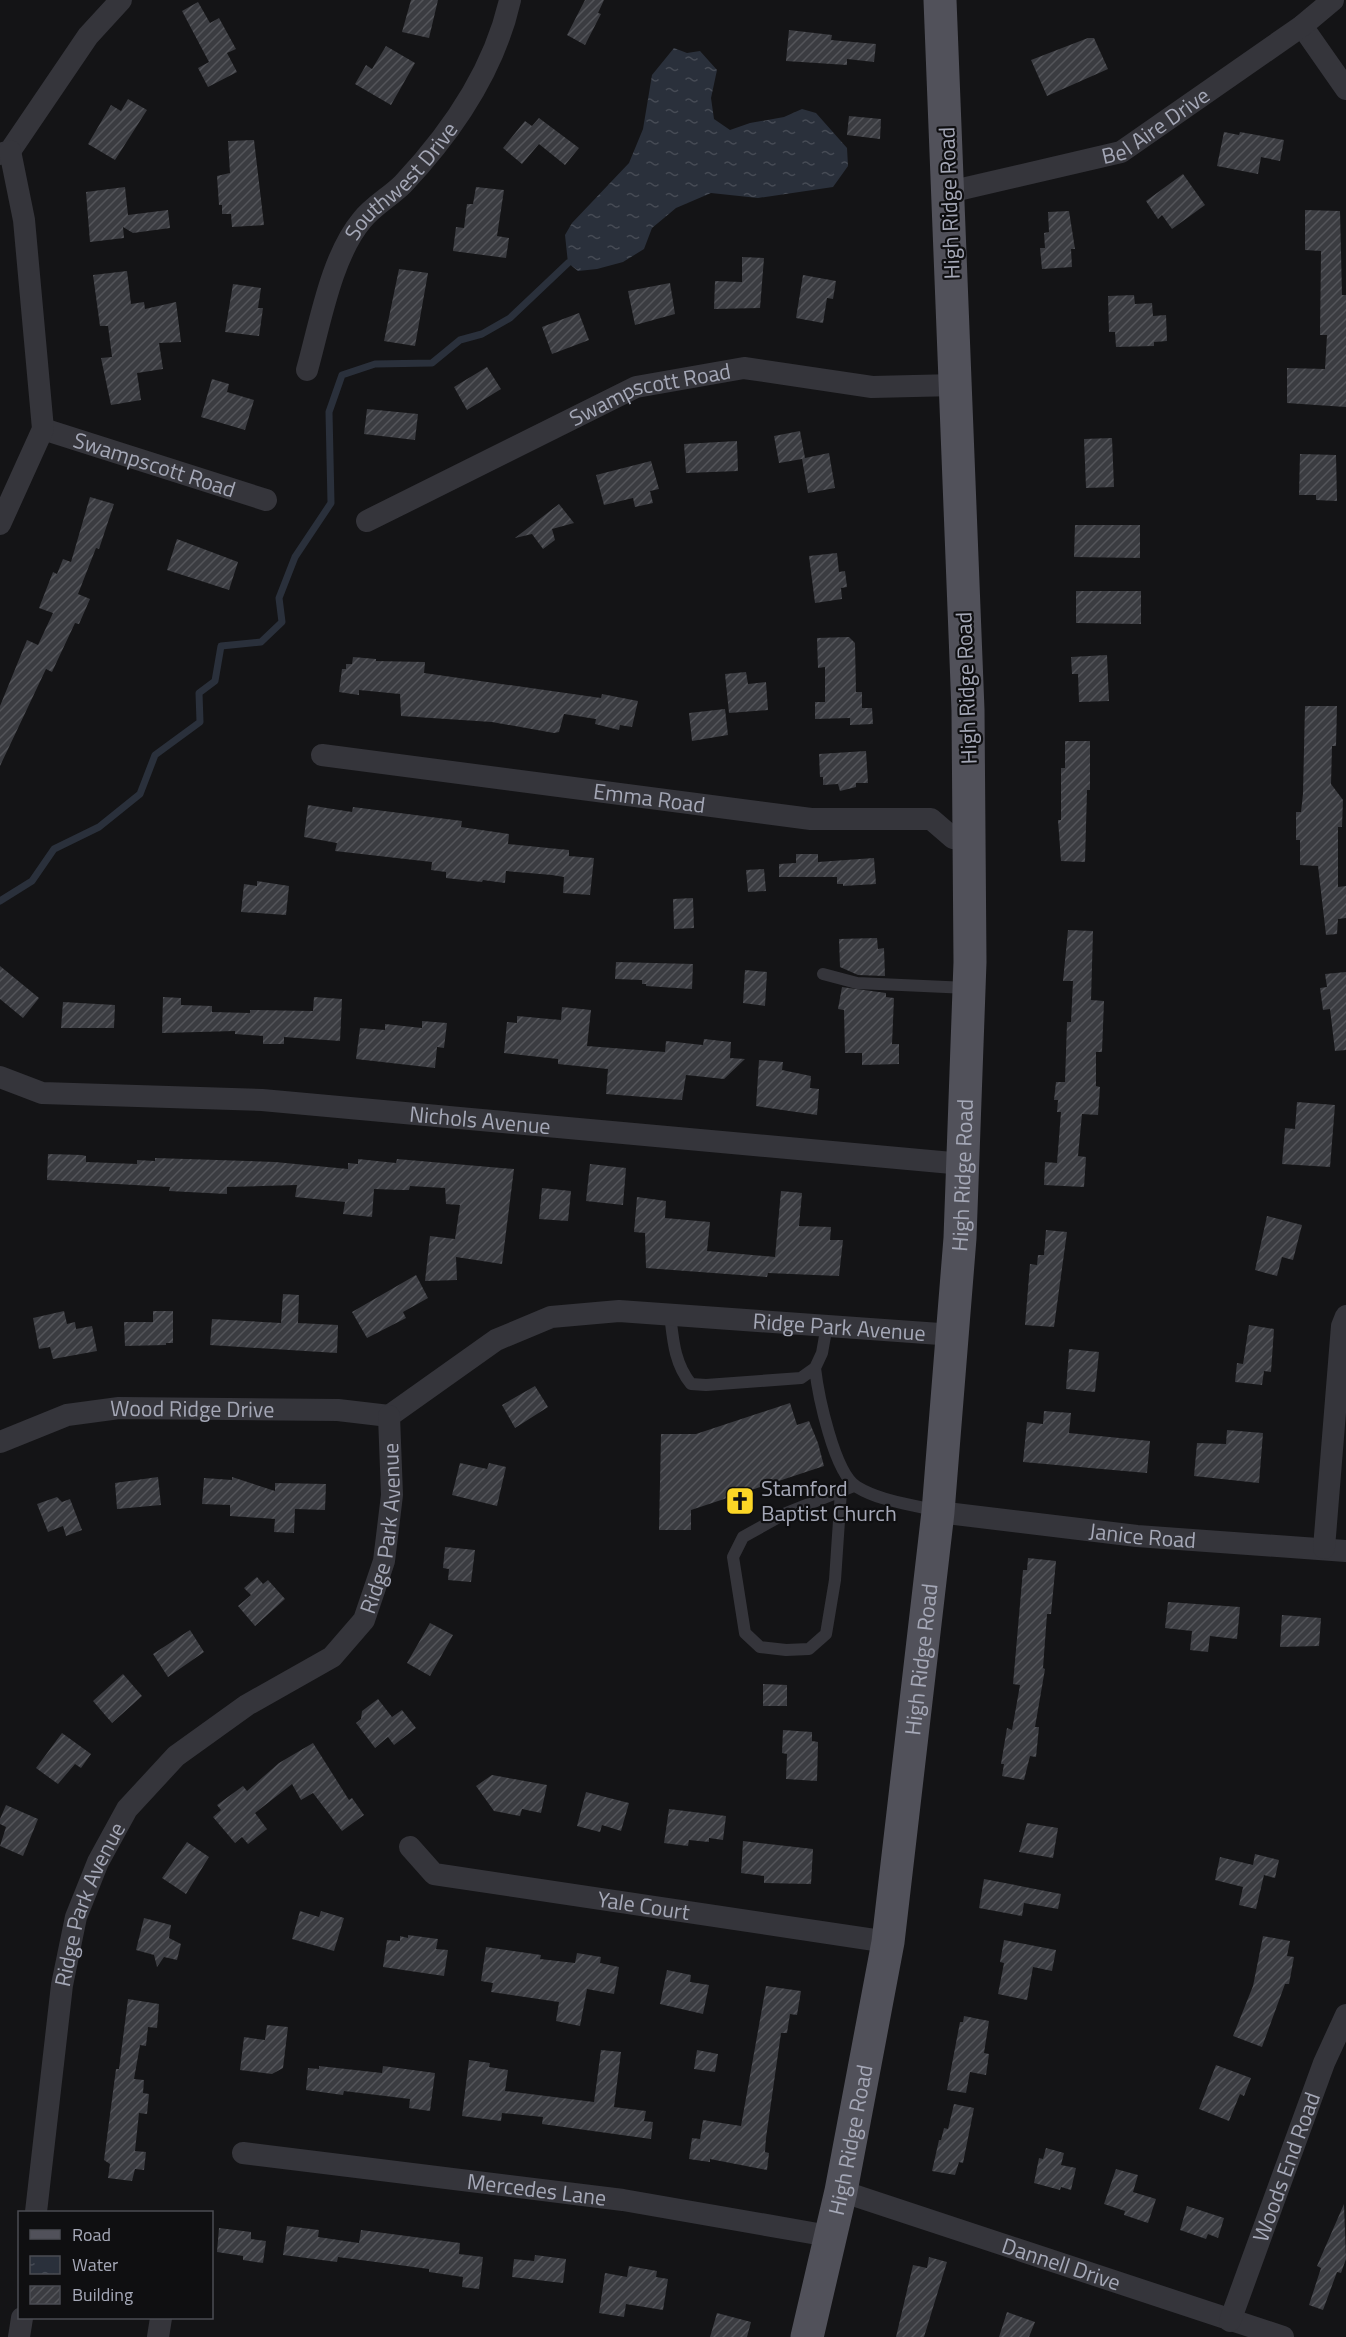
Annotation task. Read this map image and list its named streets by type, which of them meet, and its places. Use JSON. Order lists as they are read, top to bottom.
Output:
{
  "streets": {
    "main road": ["High Ridge Road"],
    "street": [
      "Bel Aire Drive",
      "Southwest Drive",
      "Swampscott Road",
      "Emma Road",
      "Nichols Avenue",
      "Ridge Park Avenue",
      "Wood Ridge Drive",
      "Janice Road",
      "Yale Court",
      "Woods End Road",
      "Mercedes Lane",
      "Dannell Drive"
    ]
  },
  "crossings": [
    ["Bel Aire Drive", "High Ridge Road"],
    ["High Ridge Road", "Swampscott Road"],
    ["High Ridge Road", "Emma Road"],
    ["High Ridge Road", "Nichols Avenue"],
    ["High Ridge Road", "Ridge Park Avenue"],
    ["High Ridge Road", "Janice Road"],
    ["High Ridge Road", "Yale Court"],
    ["High Ridge Road", "Mercedes Lane"],
    ["High Ridge Road", "Dannell Drive"],
    ["Ridge Park Avenue", "Wood Ridge Drive"],
    ["Woods End Road", "Dannell Drive"]
  ],
  "places": {
    "church": ["Stamford Baptist Church"]
  },
  "legend": ["Road", "Water", "Building"]
}
